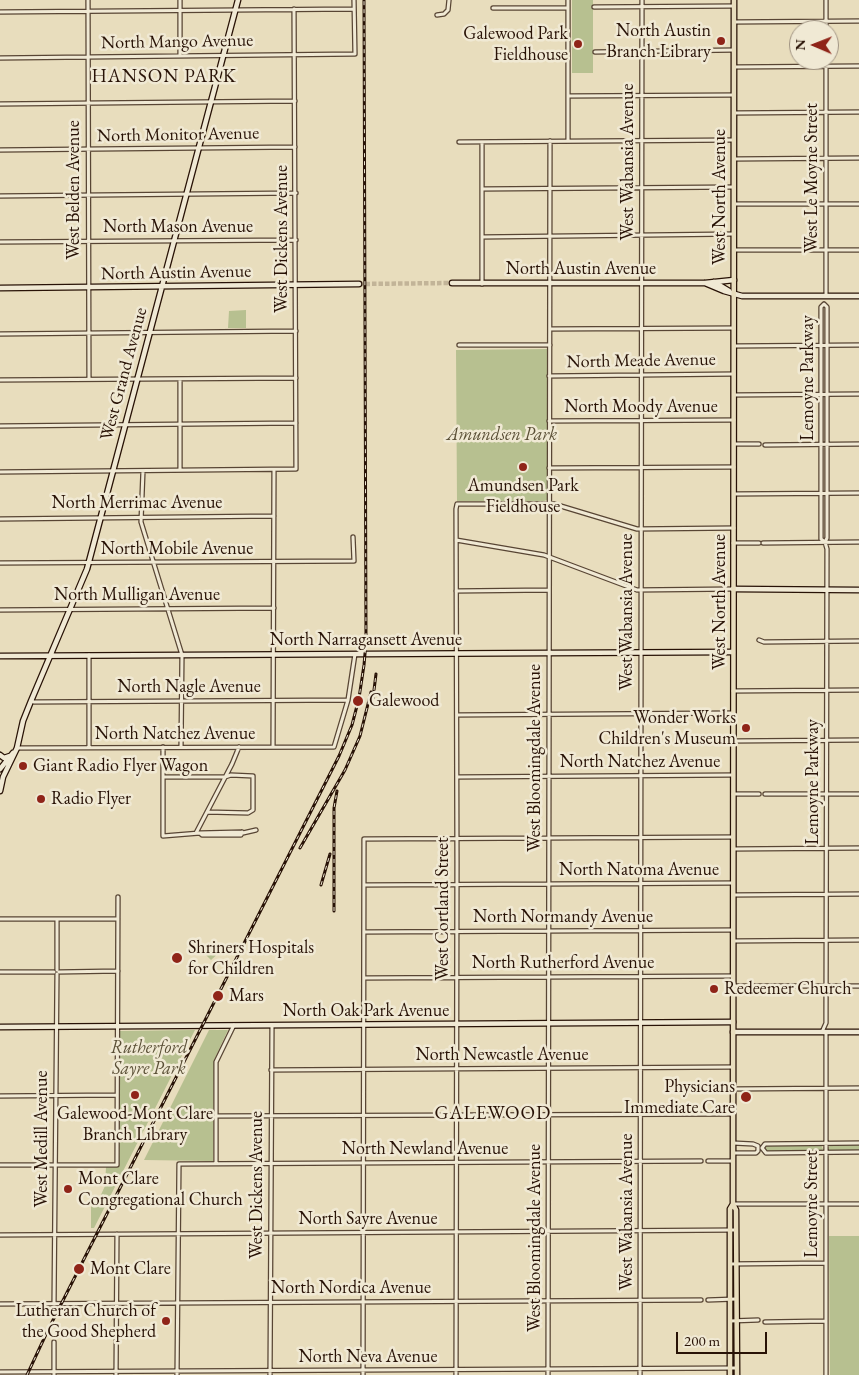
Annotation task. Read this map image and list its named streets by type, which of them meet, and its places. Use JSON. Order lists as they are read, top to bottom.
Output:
{
  "streets": {
    "main road": ["West North Avenue"],
    "street": [
      "North Mango Avenue",
      "North Monitor Avenue",
      "West Wabansia Avenue",
      "West Le Moyne Street",
      "West Belden Avenue",
      "North Mason Avenue",
      "West Dickens Avenue",
      "North Austin Avenue",
      "North Meade Avenue",
      "West Grand Avenue",
      "Lemoyne Parkway",
      "North Moody Avenue",
      "North Merrimac Avenue",
      "North Mobile Avenue",
      "North Mulligan Avenue",
      "North Narragansett Avenue",
      "North Nagle Avenue",
      "North Natchez Avenue",
      "West Bloomingdale Avenue",
      "North Natoma Avenue",
      "West Cortland Street",
      "North Normandy Avenue",
      "North Rutherford Avenue",
      "North Oak Park Avenue",
      "North Newcastle Avenue",
      "West Medill Avenue",
      "North Newland Avenue",
      "Lemoyne Street",
      "North Sayre Avenue",
      "North Nordica Avenue",
      "North Neva Avenue"
    ]
  },
  "crossings": [
    ["North Mango Avenue", "West Belden Avenue"],
    ["North Mango Avenue", "West Dickens Avenue"],
    ["North Mango Avenue", "West Grand Avenue"],
    ["North Monitor Avenue", "West Belden Avenue"],
    ["North Monitor Avenue", "West Dickens Avenue"],
    ["North Monitor Avenue", "West Grand Avenue"],
    ["West Wabansia Avenue", "North Austin Avenue"],
    ["West Wabansia Avenue", "North Meade Avenue"],
    ["West Wabansia Avenue", "North Moody Avenue"],
    ["West Wabansia Avenue", "North Narragansett Avenue"],
    ["West Wabansia Avenue", "North Natchez Avenue"],
    ["West Wabansia Avenue", "North Natoma Avenue"],
    ["West Wabansia Avenue", "North Normandy Avenue"],
    ["West Wabansia Avenue", "North Rutherford Avenue"],
    ["West Wabansia Avenue", "North Oak Park Avenue"],
    ["West Wabansia Avenue", "North Newcastle Avenue"],
    ["West Wabansia Avenue", "North Newland Avenue"],
    ["West Wabansia Avenue", "North Sayre Avenue"],
    ["West Wabansia Avenue", "North Nordica Avenue"],
    ["West Wabansia Avenue", "North Neva Avenue"],
    ["West Belden Avenue", "North Mason Avenue"],
    ["West Belden Avenue", "North Austin Avenue"],
    ["West North Avenue", "North Austin Avenue"],
    ["West North Avenue", "North Meade Avenue"],
    ["West North Avenue", "North Moody Avenue"],
    ["West North Avenue", "North Narragansett Avenue"],
    ["West North Avenue", "North Natchez Avenue"],
    ["West North Avenue", "North Natoma Avenue"],
    ["West North Avenue", "North Normandy Avenue"],
    ["West North Avenue", "North Rutherford Avenue"],
    ["West North Avenue", "North Oak Park Avenue"],
    ["West North Avenue", "North Newcastle Avenue"],
    ["West North Avenue", "North Sayre Avenue"],
    ["West North Avenue", "North Neva Avenue"],
    ["North Mason Avenue", "West Dickens Avenue"],
    ["North Mason Avenue", "West Grand Avenue"],
    ["West Dickens Avenue", "North Austin Avenue"],
    ["West Dickens Avenue", "North Oak Park Avenue"],
    ["West Dickens Avenue", "North Newcastle Avenue"],
    ["West Dickens Avenue", "North Newland Avenue"],
    ["West Dickens Avenue", "North Sayre Avenue"],
    ["West Dickens Avenue", "North Nordica Avenue"],
    ["West Dickens Avenue", "North Neva Avenue"],
    ["North Austin Avenue", "West Grand Avenue"],
    ["North Austin Avenue", "West Bloomingdale Avenue"],
    ["North Meade Avenue", "West Bloomingdale Avenue"],
    ["West Grand Avenue", "North Merrimac Avenue"],
    ["West Grand Avenue", "North Mobile Avenue"],
    ["West Grand Avenue", "North Mulligan Avenue"],
    ["West Grand Avenue", "North Narragansett Avenue"],
    ["West Grand Avenue", "North Nagle Avenue"],
    ["West Grand Avenue", "North Natchez Avenue"],
    ["Lemoyne Parkway", "Lemoyne Street"],
    ["North Moody Avenue", "West Bloomingdale Avenue"],
    ["North Narragansett Avenue", "West Bloomingdale Avenue"],
    ["North Narragansett Avenue", "West Cortland Street"],
    ["North Nagle Avenue", "North Natchez Avenue"],
    ["North Natchez Avenue", "West Bloomingdale Avenue"],
    ["North Natchez Avenue", "West Cortland Street"],
    ["West Bloomingdale Avenue", "North Natoma Avenue"],
    ["West Bloomingdale Avenue", "West Cortland Street"],
    ["West Bloomingdale Avenue", "North Normandy Avenue"],
    ["West Bloomingdale Avenue", "North Rutherford Avenue"],
    ["West Bloomingdale Avenue", "North Oak Park Avenue"],
    ["West Bloomingdale Avenue", "North Newcastle Avenue"],
    ["West Bloomingdale Avenue", "North Newland Avenue"],
    ["West Bloomingdale Avenue", "North Sayre Avenue"],
    ["West Bloomingdale Avenue", "North Nordica Avenue"],
    ["West Bloomingdale Avenue", "North Neva Avenue"],
    ["North Natoma Avenue", "West Cortland Street"],
    ["West Cortland Street", "North Normandy Avenue"],
    ["West Cortland Street", "North Rutherford Avenue"],
    ["West Cortland Street", "North Oak Park Avenue"],
    ["West Cortland Street", "North Newcastle Avenue"],
    ["West Cortland Street", "North Newland Avenue"],
    ["West Cortland Street", "North Sayre Avenue"],
    ["West Cortland Street", "North Nordica Avenue"],
    ["West Cortland Street", "North Neva Avenue"],
    ["North Oak Park Avenue", "West Medill Avenue"],
    ["West Medill Avenue", "North Sayre Avenue"],
    ["West Medill Avenue", "North Nordica Avenue"],
    ["North Newland Avenue", "North Sayre Avenue"]
  ],
  "districts": ["HANSON PARK", "GALEWOOD"],
  "parks": ["Amundsen Park", "Rutherford Sayre Park"],
  "places": [
    "North Austin Branch Library",
    "Galewood Park Fieldhouse",
    "Amundsen Park Fieldhouse",
    "Galewood",
    "Wonder Works Children's Museum",
    "Giant Radio Flyer Wagon",
    "Radio Flyer",
    "Shriners Hospitals for Children",
    "Redeemer Church",
    "Mars",
    "Galewood-Mont Clare Branch Library",
    "Physicians Immediate Care",
    "Mont Clare Congregational Church",
    "Mont Clare",
    "Lutheran Church of the Good Shepherd"
  ],
  "scale_bar": "200 m",
  "north": "left"
}
